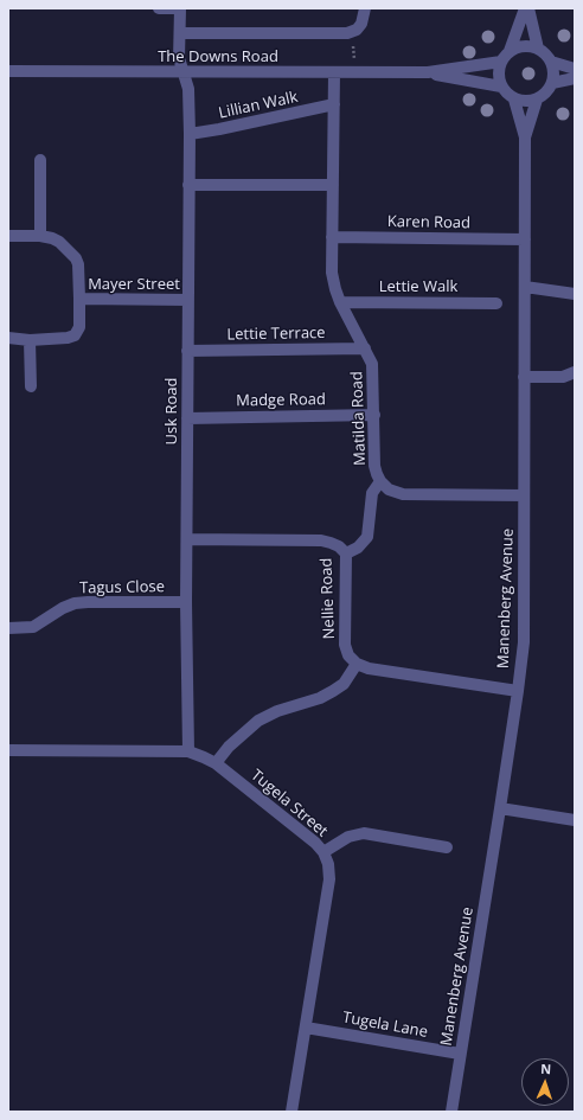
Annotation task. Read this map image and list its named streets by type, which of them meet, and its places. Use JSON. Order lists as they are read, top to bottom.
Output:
{
  "streets": {
    "street": [
      "The Downs Road",
      "Lillian Walk",
      "Karen Road",
      "Mayer Street",
      "Lettie Walk",
      "Lettie Terrace",
      "Madge Road",
      "Usk Road",
      "Matilda Road",
      "Tagus Close",
      "Nellie Road",
      "Manenberg Avenue",
      "Tugela Street",
      "Tugela Lane"
    ]
  },
  "crossings": [
    ["The Downs Road", "Usk Road"],
    ["The Downs Road", "Matilda Road"],
    ["The Downs Road", "Manenberg Avenue"],
    ["Lillian Walk", "Usk Road"],
    ["Lillian Walk", "Matilda Road"],
    ["Karen Road", "Matilda Road"],
    ["Karen Road", "Manenberg Avenue"],
    ["Mayer Street", "Usk Road"],
    ["Lettie Walk", "Matilda Road"],
    ["Lettie Terrace", "Usk Road"],
    ["Lettie Terrace", "Matilda Road"],
    ["Madge Road", "Usk Road"],
    ["Madge Road", "Matilda Road"],
    ["Usk Road", "Tagus Close"],
    ["Usk Road", "Nellie Road"],
    ["Usk Road", "Tugela Street"],
    ["Matilda Road", "Manenberg Avenue"],
    ["Manenberg Avenue", "Tugela Lane"],
    ["Tugela Street", "Tugela Lane"]
  ],
  "north": "top"
}
